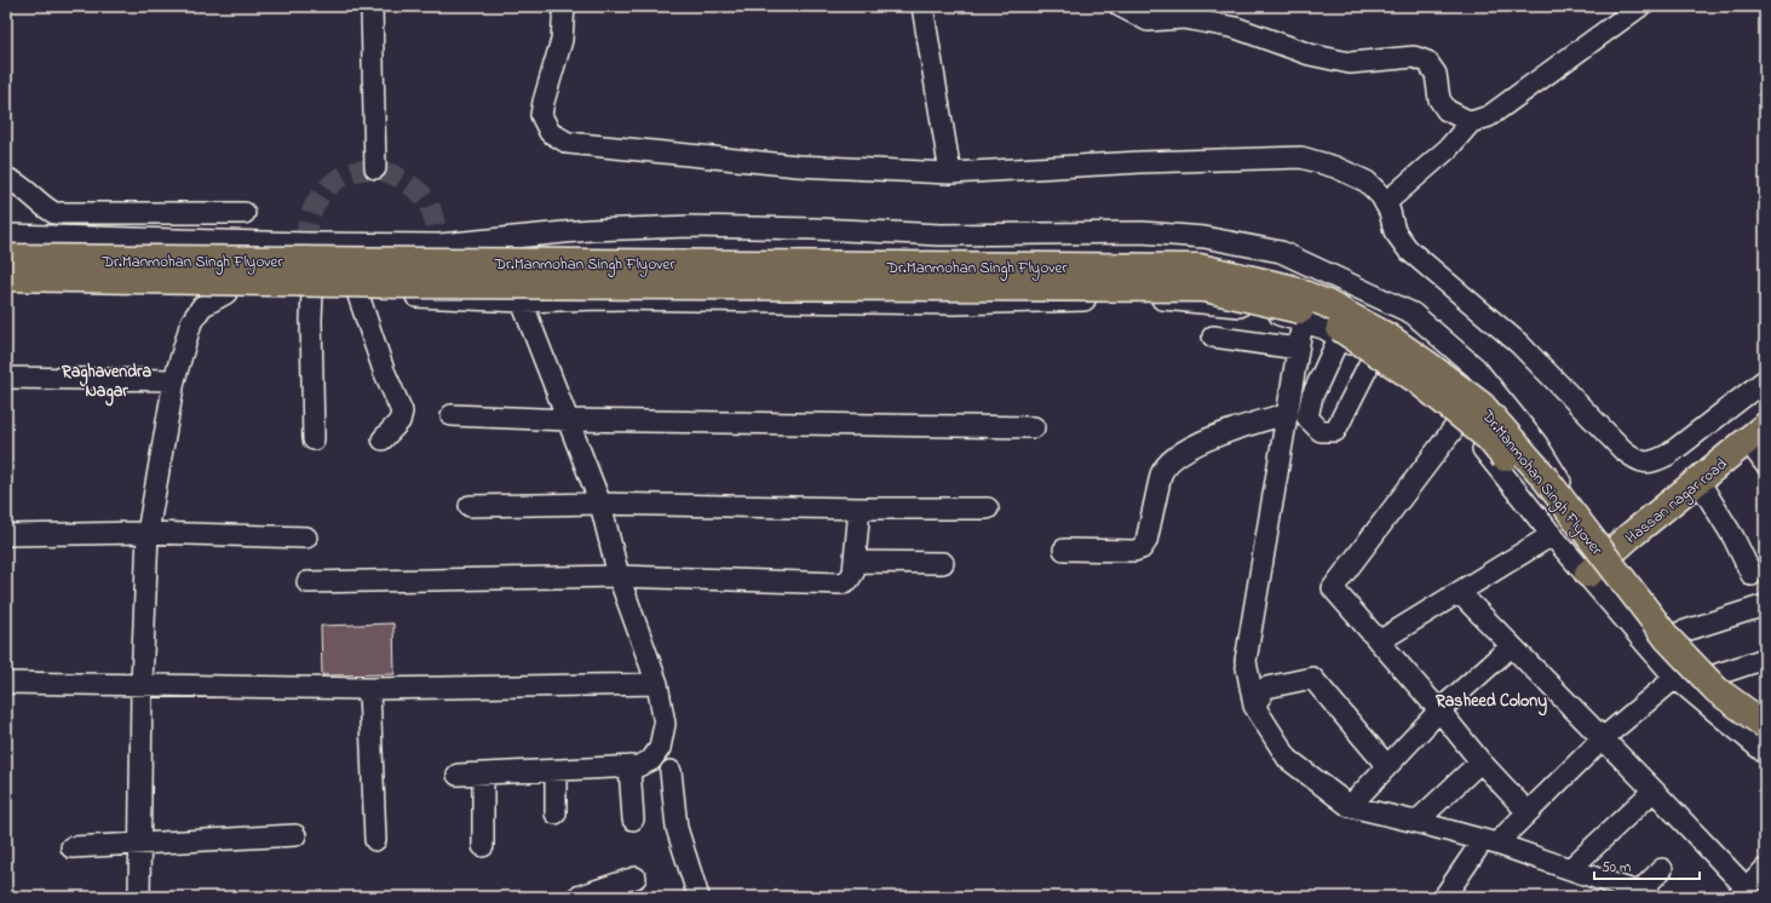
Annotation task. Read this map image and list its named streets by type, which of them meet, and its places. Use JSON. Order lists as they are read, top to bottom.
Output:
{
  "streets": {
    "main road": ["Dr.Manmohan Singh Flyover", "Hassan nagar road"]
  },
  "districts": ["Raghavendra Nagar", "Rasheed Colony"],
  "scale_bar": "50 m"
}
